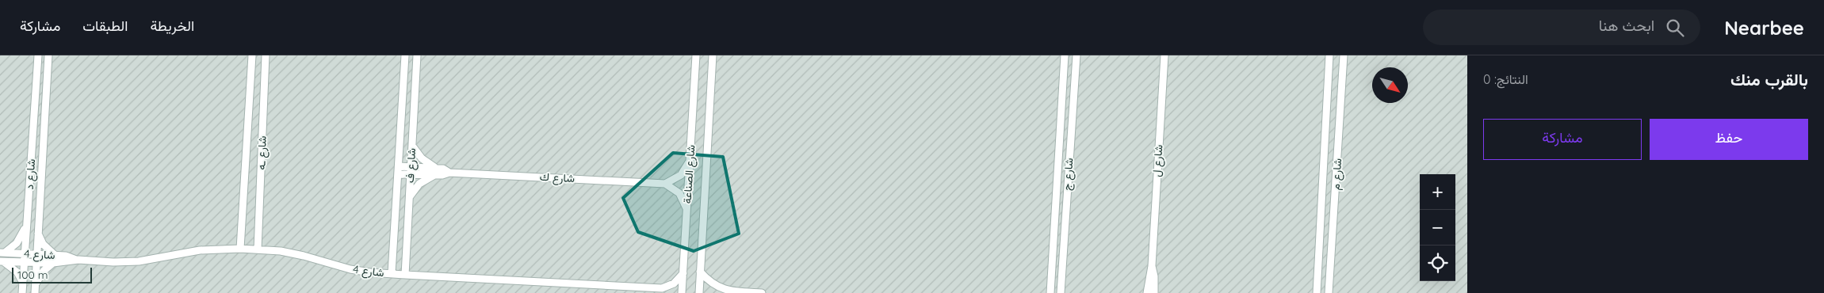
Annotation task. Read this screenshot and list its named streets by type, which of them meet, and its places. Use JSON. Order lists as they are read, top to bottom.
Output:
{
  "streets": {
    "street": [
      "شارع ـه",
      "شارع ل",
      "شارع ف",
      "شارع د",
      "شارع الصناعة",
      "شارع ج",
      "شارع م",
      "شارع ك",
      "شارع 4"
    ]
  },
  "crossings": [
    ["شارع ـه", "شارع 4"],
    ["شارع ف", "شارع ك"],
    ["شارع ف", "شارع 4"],
    ["شارع د", "شارع 4"],
    ["شارع الصناعة", "شارع 4"]
  ],
  "scale_bar": "100 m",
  "north": "bottom right",
  "page": {
    "header": "Nearbee",
    "search": "ابحث هنا",
    "nav": ["الخريطة", "الطبقات", "مشاركة"],
    "heading": ["بالقرب منك", "النتائج: 0"],
    "buttons": ["حفظ", "مشاركة"],
    "map_buttons": ["+", "−"],
    "scale": "100 m"
  }
}
